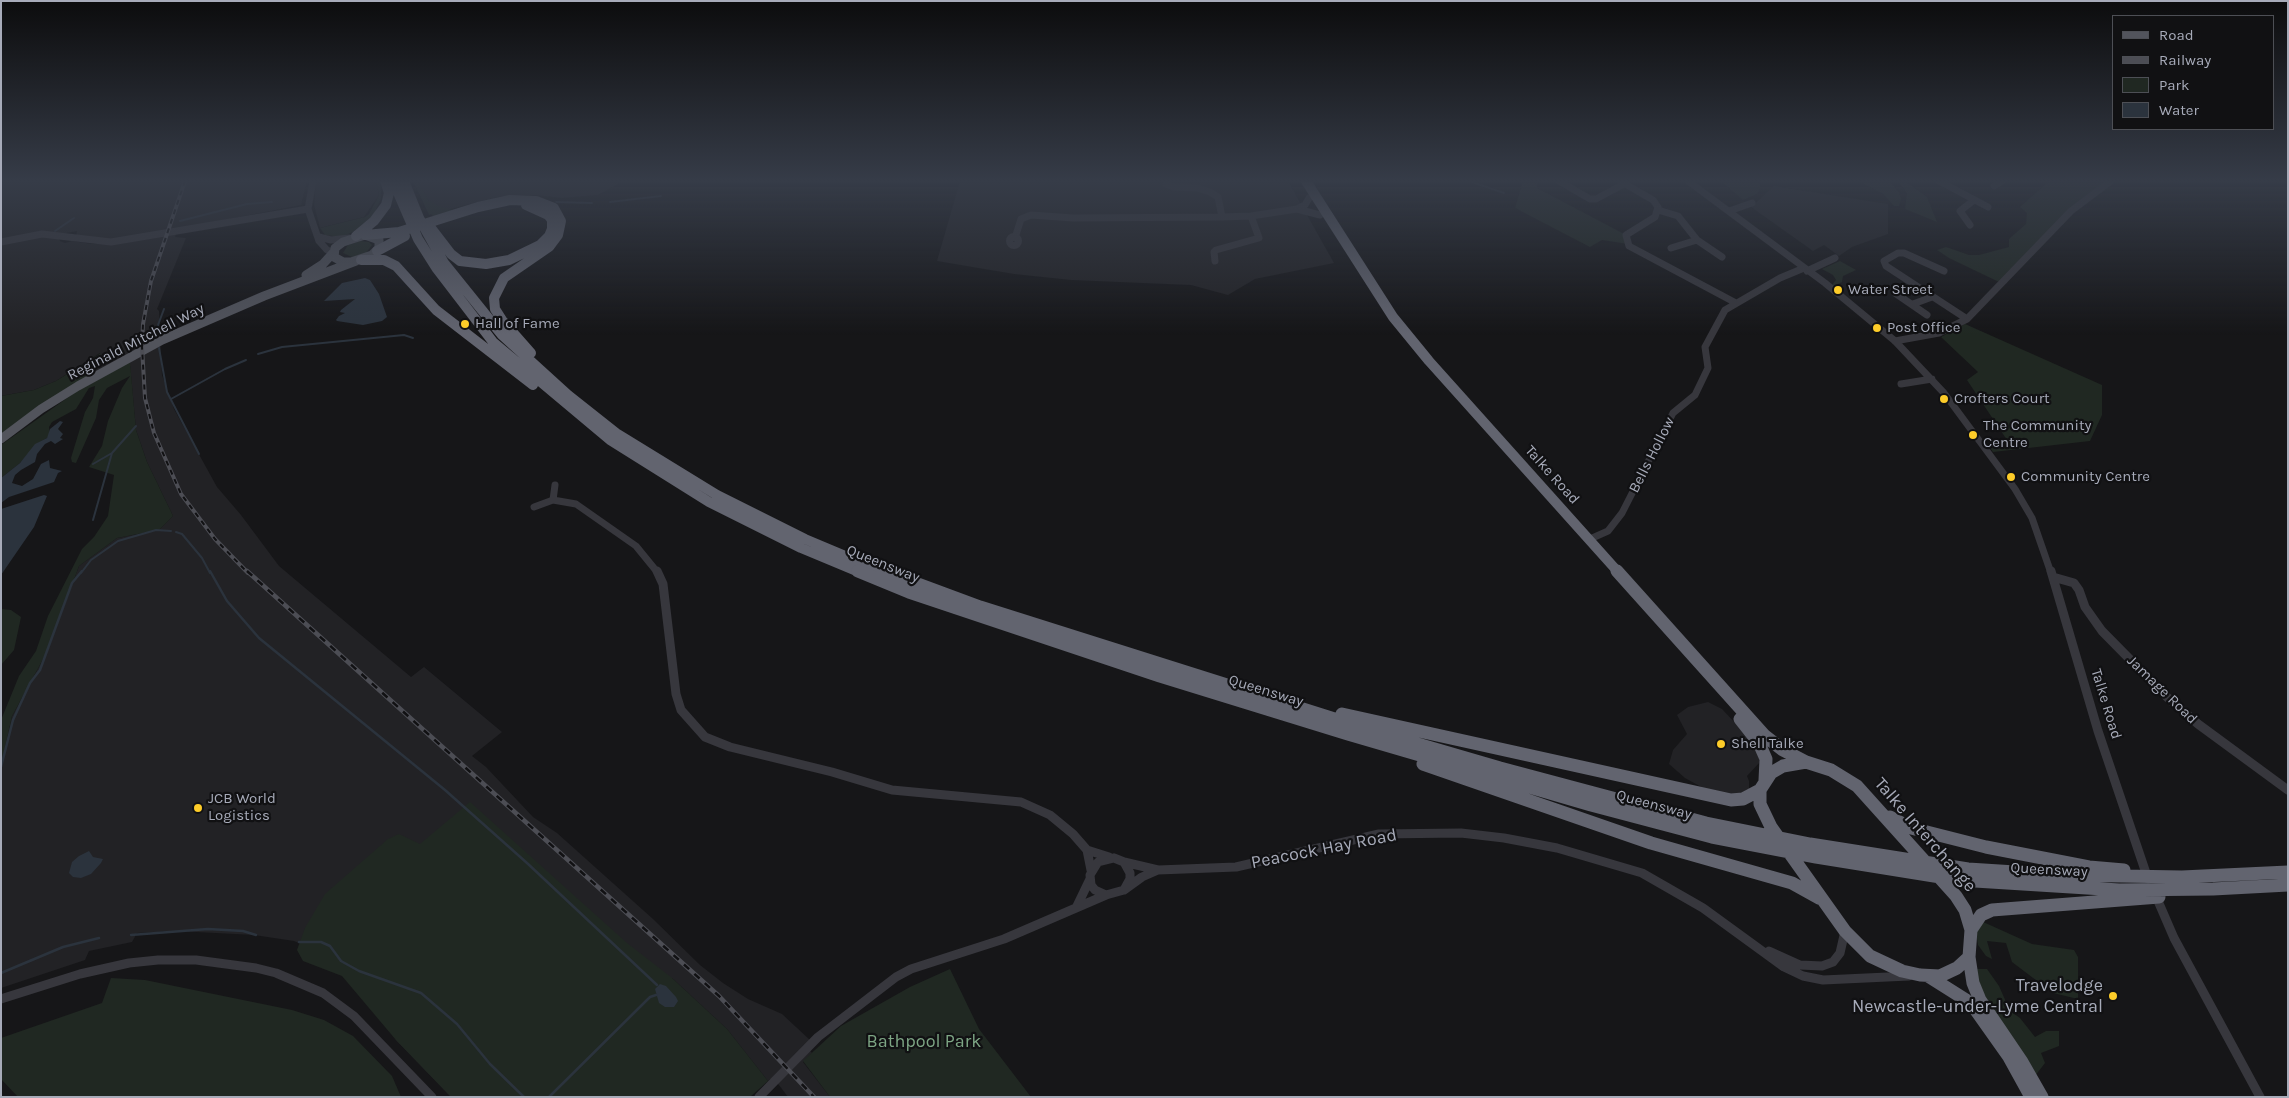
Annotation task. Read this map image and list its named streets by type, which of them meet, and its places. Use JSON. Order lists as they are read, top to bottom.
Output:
{
  "streets": {
    "highway": ["Talke Road", "Queensway", "Talke Interchange"],
    "main road": ["Reginald Mitchell Way"],
    "street": ["Bells Hollow", "Jamage Road", "Peacock Hay Road"]
  },
  "crossings": [
    ["Bells Hollow", "Talke Road"],
    ["Talke Road", "Jamage Road"],
    ["Talke Road", "Talke Interchange"],
    ["Queensway", "Talke Interchange"]
  ],
  "parks": ["Bathpool Park"],
  "places": [
    "Water Street",
    "Hall of Fame",
    "Post Office",
    "Crofters Court",
    "The Community Centre",
    "Community Centre",
    "Shell Talke",
    "JCB World Logistics",
    "Travelodge Newcastle-under-Lyme Central"
  ],
  "legend": [
    "Road",
    "Railway",
    "Park",
    "Water"
  ]
}
